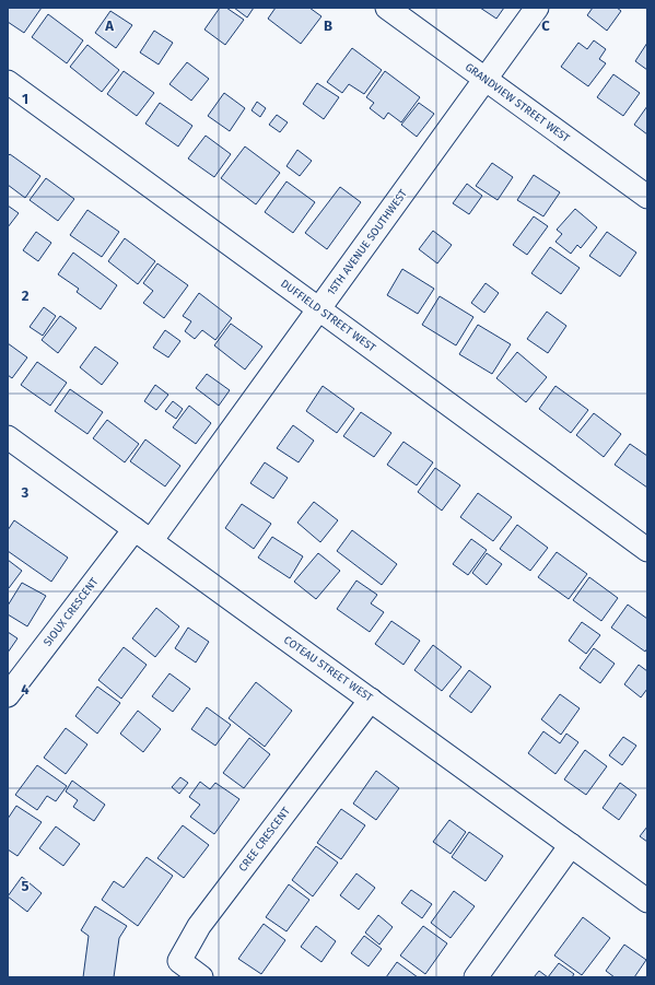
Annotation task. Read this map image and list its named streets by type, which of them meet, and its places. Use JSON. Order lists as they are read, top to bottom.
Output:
{
  "streets": {
    "street": [
      "GRANDVIEW STREET WEST",
      "15TH AVENUE SOUTHWEST",
      "DUFFIELD STREET WEST",
      "SIOUX CRESCENT",
      "COTEAU STREET WEST",
      "CREE CRESCENT"
    ]
  },
  "crossings": [
    ["GRANDVIEW STREET WEST", "15TH AVENUE SOUTHWEST"],
    ["15TH AVENUE SOUTHWEST", "DUFFIELD STREET WEST"],
    ["15TH AVENUE SOUTHWEST", "SIOUX CRESCENT"],
    ["15TH AVENUE SOUTHWEST", "COTEAU STREET WEST"],
    ["SIOUX CRESCENT", "COTEAU STREET WEST"],
    ["COTEAU STREET WEST", "CREE CRESCENT"]
  ],
  "grid": {
    "columns": ["A", "B", "C"],
    "rows": [
      "1",
      "2",
      "3",
      "4",
      "5"
    ]
  }
}
